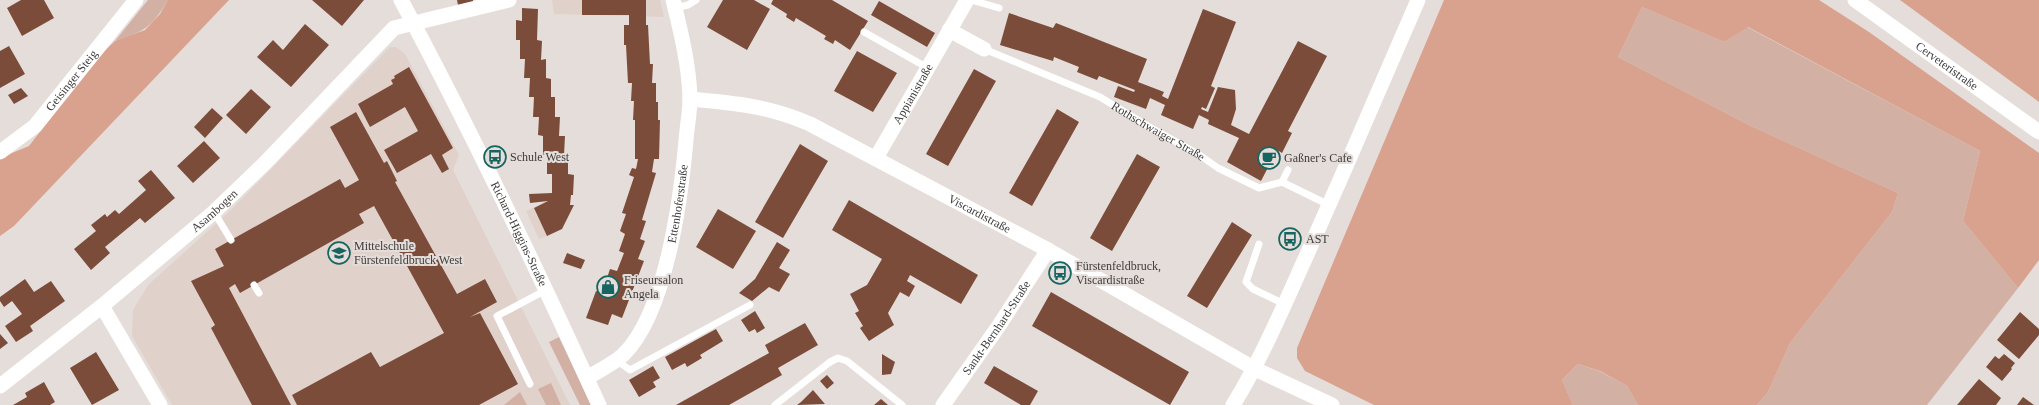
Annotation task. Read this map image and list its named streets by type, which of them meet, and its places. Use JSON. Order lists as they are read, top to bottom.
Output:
{
  "streets": {
    "street": [
      "Cerveteristraße",
      "Geisinger Steig",
      "Appianistraße",
      "Ettenhoferstraße",
      "Asambogen",
      "Viscardistraße",
      "Richard-Higgins-Straße",
      "Sankt-Bernhard-Straße"
    ],
    "lane": ["Rothschwaiger Straße"]
  },
  "crossings": [
    ["Appianistraße", "Viscardistraße"],
    ["Ettenhoferstraße", "Viscardistraße"],
    ["Ettenhoferstraße", "Richard-Higgins-Straße"],
    ["Asambogen", "Richard-Higgins-Straße"],
    ["Viscardistraße", "Sankt-Bernhard-Straße"]
  ],
  "places": {
    "bus stop": ["Schule West", "AST", "Fürstenfeldbruck, Viscardistraße"],
    "cafe": ["Gaßner's Cafe"],
    "school or university": ["Mittelschule Fürstenfeldbruck West"],
    "shop": ["Friseursalon Angela"]
  }
}
